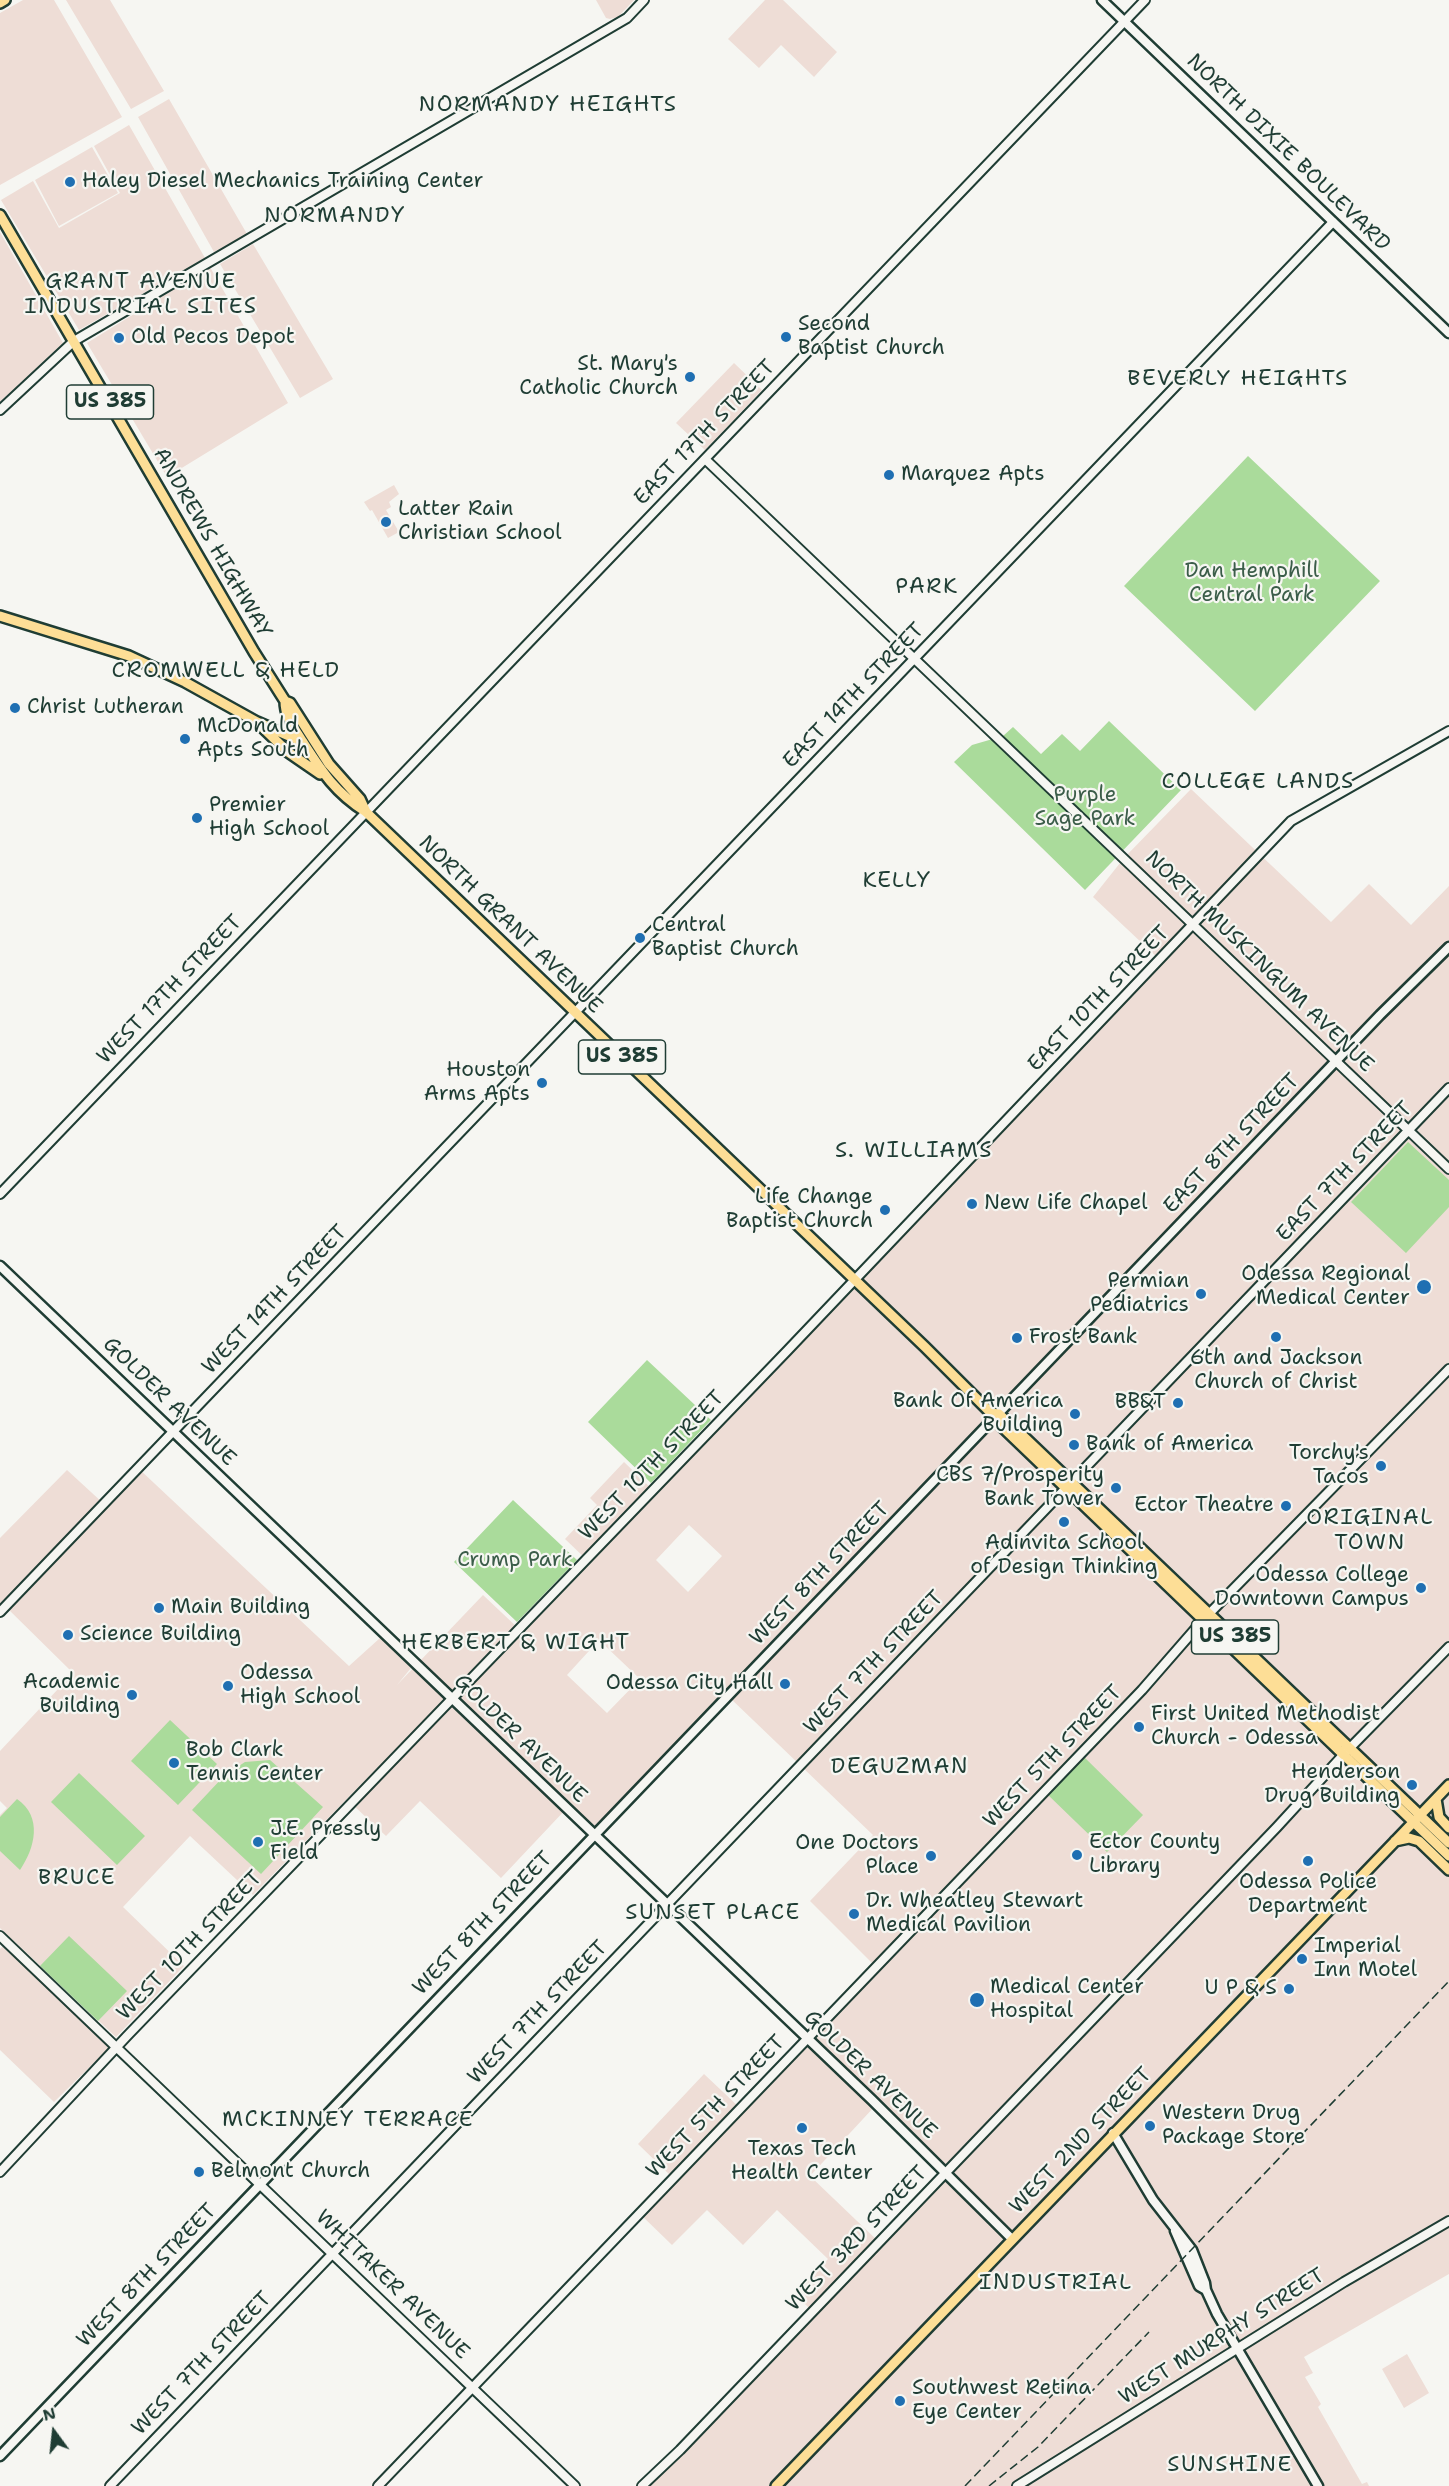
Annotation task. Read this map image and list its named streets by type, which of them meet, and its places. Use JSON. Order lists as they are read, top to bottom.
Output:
{
  "streets": {
    "main road": [
      "NORTH DIXIE BOULEVARD",
      "US 385",
      "ANDREWS HIGHWAY",
      "NORTH GRANT AVENUE",
      "EAST 8TH STREET",
      "GOLDER AVENUE",
      "WEST 8TH STREET",
      "WEST 2ND STREET"
    ],
    "street": [
      "EAST 17TH STREET",
      "EAST 14TH STREET",
      "NORTH MUSKINGUM AVENUE",
      "WEST 17TH STREET",
      "EAST 10TH STREET",
      "EAST 7TH STREET",
      "WEST 14TH STREET",
      "WEST 10TH STREET",
      "WEST 7TH STREET",
      "WEST 5TH STREET",
      "WEST 3RD STREET",
      "WHITAKER AVENUE",
      "WEST MURPHY STREET"
    ]
  },
  "crossings": [
    ["NORTH DIXIE BOULEVARD", "EAST 17TH STREET"],
    ["NORTH DIXIE BOULEVARD", "EAST 14TH STREET"],
    ["US 385", "NORTH GRANT AVENUE"],
    ["EAST 17TH STREET", "NORTH GRANT AVENUE"],
    ["EAST 17TH STREET", "NORTH MUSKINGUM AVENUE"],
    ["EAST 17TH STREET", "WEST 17TH STREET"],
    ["ANDREWS HIGHWAY", "NORTH GRANT AVENUE"],
    ["EAST 14TH STREET", "NORTH GRANT AVENUE"],
    ["EAST 14TH STREET", "NORTH MUSKINGUM AVENUE"],
    ["EAST 14TH STREET", "WEST 14TH STREET"],
    ["NORTH GRANT AVENUE", "WEST 17TH STREET"],
    ["NORTH GRANT AVENUE", "EAST 10TH STREET"],
    ["NORTH GRANT AVENUE", "EAST 8TH STREET"],
    ["NORTH GRANT AVENUE", "EAST 7TH STREET"],
    ["NORTH GRANT AVENUE", "WEST 14TH STREET"],
    ["NORTH GRANT AVENUE", "WEST 10TH STREET"],
    ["NORTH GRANT AVENUE", "WEST 8TH STREET"],
    ["NORTH GRANT AVENUE", "WEST 7TH STREET"],
    ["NORTH GRANT AVENUE", "WEST 5TH STREET"],
    ["NORTH GRANT AVENUE", "WEST 2ND STREET"],
    ["NORTH GRANT AVENUE", "WEST 3RD STREET"],
    ["NORTH MUSKINGUM AVENUE", "EAST 10TH STREET"],
    ["NORTH MUSKINGUM AVENUE", "EAST 8TH STREET"],
    ["NORTH MUSKINGUM AVENUE", "EAST 7TH STREET"],
    ["EAST 10TH STREET", "WEST 10TH STREET"],
    ["EAST 8TH STREET", "WEST 8TH STREET"],
    ["EAST 7TH STREET", "WEST 7TH STREET"],
    ["WEST 14TH STREET", "GOLDER AVENUE"],
    ["GOLDER AVENUE", "WEST 10TH STREET"],
    ["GOLDER AVENUE", "WEST 8TH STREET"],
    ["GOLDER AVENUE", "WEST 7TH STREET"],
    ["GOLDER AVENUE", "WEST 5TH STREET"],
    ["GOLDER AVENUE", "WEST 2ND STREET"],
    ["GOLDER AVENUE", "WEST 3RD STREET"],
    ["WEST 10TH STREET", "WHITAKER AVENUE"],
    ["WEST 8TH STREET", "WHITAKER AVENUE"],
    ["WEST 7TH STREET", "WHITAKER AVENUE"],
    ["WEST 5TH STREET", "WHITAKER AVENUE"]
  ],
  "districts": [
    "NORMANDY HEIGHTS",
    "NORMANDY",
    "GRANT AVENUE INDUSTRIAL SITES",
    "BEVERLY HEIGHTS",
    "PARK",
    "CROMWELL & HELD",
    "COLLEGE LANDS",
    "KELLY",
    "S. WILLIAMS",
    "ORIGINAL TOWN",
    "HERBERT & WIGHT",
    "DEGUZMAN",
    "BRUCE",
    "SUNSET PLACE",
    "MCKINNEY TERRACE",
    "INDUSTRIAL",
    "SUNSHINE"
  ],
  "parks": ["Dan Hemphill Central Park", "Purple Sage Park", "Crump Park"],
  "places": [
    "Haley Diesel Mechanics Training Center",
    "Second Baptist Church",
    "Old Pecos Depot",
    "St. Mary's Catholic Church",
    "Marquez Apts",
    "Latter Rain Christian School",
    "Christ Lutheran",
    "McDonald Apts South",
    "Premier High School",
    "Central Baptist Church",
    "Houston Arms Apts",
    "New Life Chapel",
    "Life Change Baptist Church",
    "Odessa Regional Medical Center",
    "Permian Pediatrics",
    "6th and Jackson Church of Christ",
    "Frost Bank",
    "BB&T",
    "Bank Of America Building",
    "Bank of America",
    "Torchy's Tacos",
    "CBS 7/Prosperity Bank Tower",
    "Ector Theatre",
    "Adinvita School of Design Thinking",
    "Odessa College Downtown Campus",
    "Main Building",
    "Science Building",
    "Odessa City Hall",
    "Odessa High School",
    "Academic Building",
    "First United Methodist Church - Odessa",
    "Bob Clark Tennis Center",
    "Henderson Drug Building",
    "J.E. Pressly Field",
    "Ector County Library",
    "One Doctors Place",
    "Odessa Police Department",
    "Dr. Wheatley Stewart Medical Pavilion",
    "Imperial Inn Motel",
    "U P & S",
    "Medical Center Hospital",
    "Western Drug Package Store",
    "Texas Tech Health Center",
    "Belmont Church",
    "Southwest Retina Eye Center"
  ],
  "north": "top"
}
